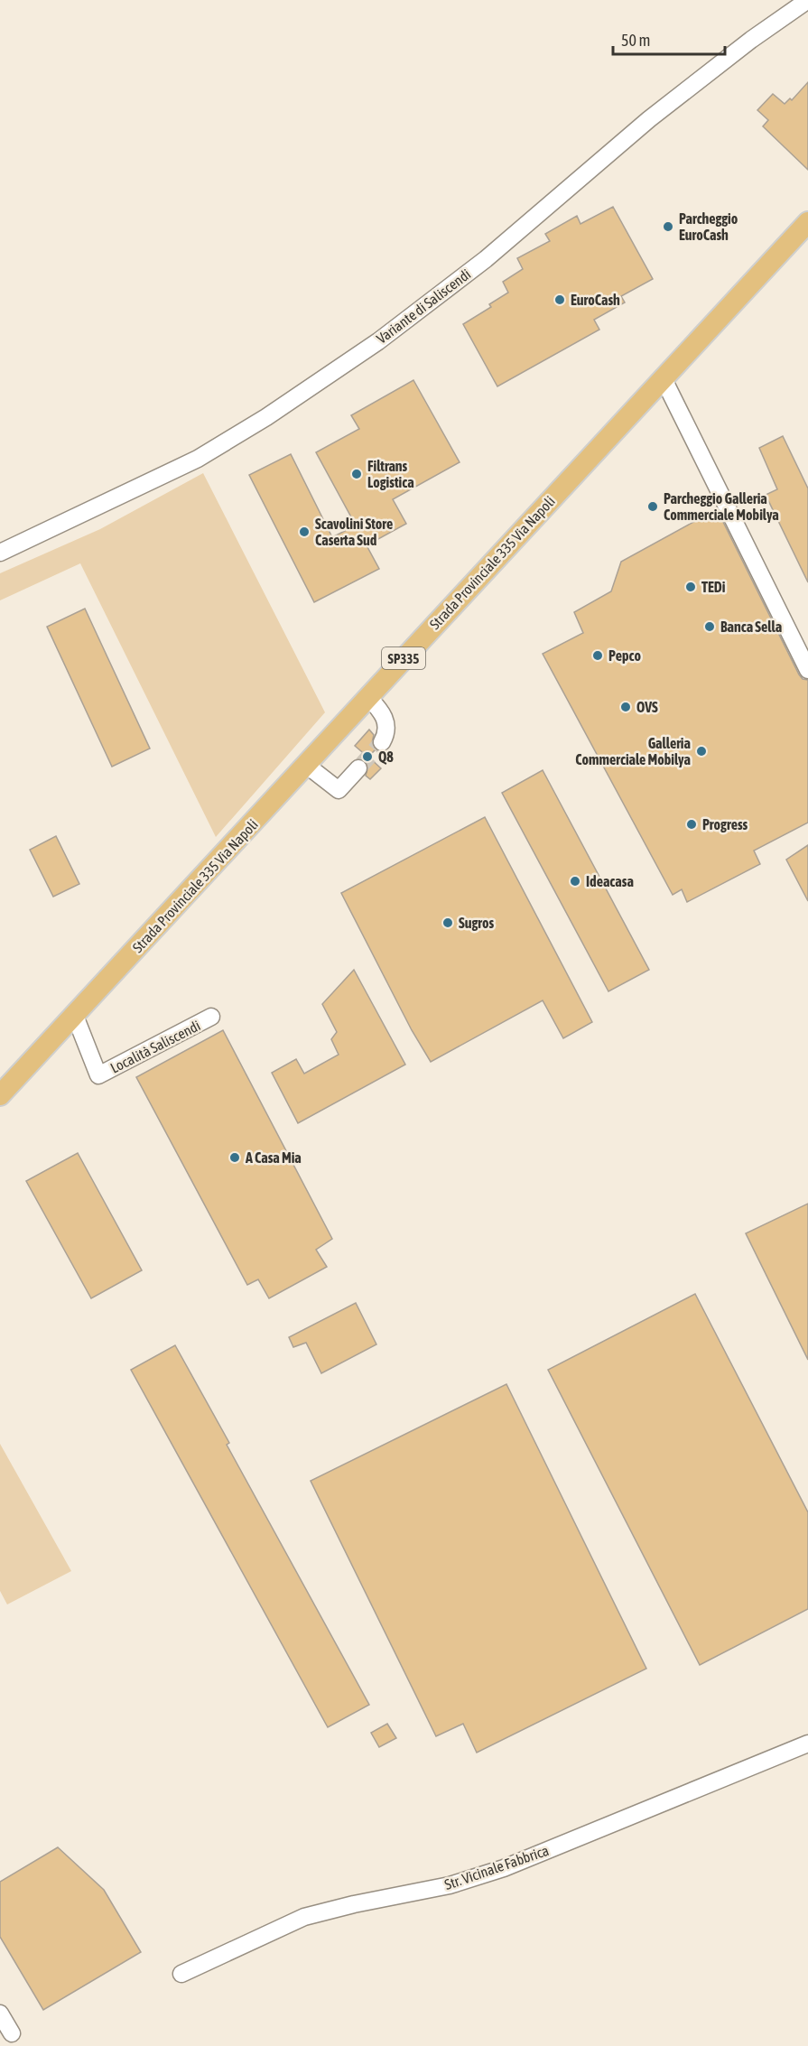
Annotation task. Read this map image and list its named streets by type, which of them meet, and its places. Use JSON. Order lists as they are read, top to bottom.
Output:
{
  "streets": {
    "main road": ["Strada Provinciale 335 Via Napoli", "SP335"],
    "street": ["Variante di Saliscendi", "Località Saliscendi", "Str. Vicinale Fabbrica"]
  },
  "crossings": [
    ["Strada Provinciale 335 Via Napoli", "Località Saliscendi"]
  ],
  "places": [
    "Parcheggio EuroCash",
    "EuroCash",
    "Filtrans Logistica",
    "Parcheggio Galleria Commerciale Mobilya",
    "Scavolini Store Caserta Sud",
    "TEDi",
    "Banca Sella",
    "Pepco",
    "OVS",
    "Galleria Commerciale Mobilya",
    "Q8",
    "Progress",
    "Ideacasa",
    "Sugros",
    "A Casa Mia"
  ],
  "scale_bar": "50 m"
}
